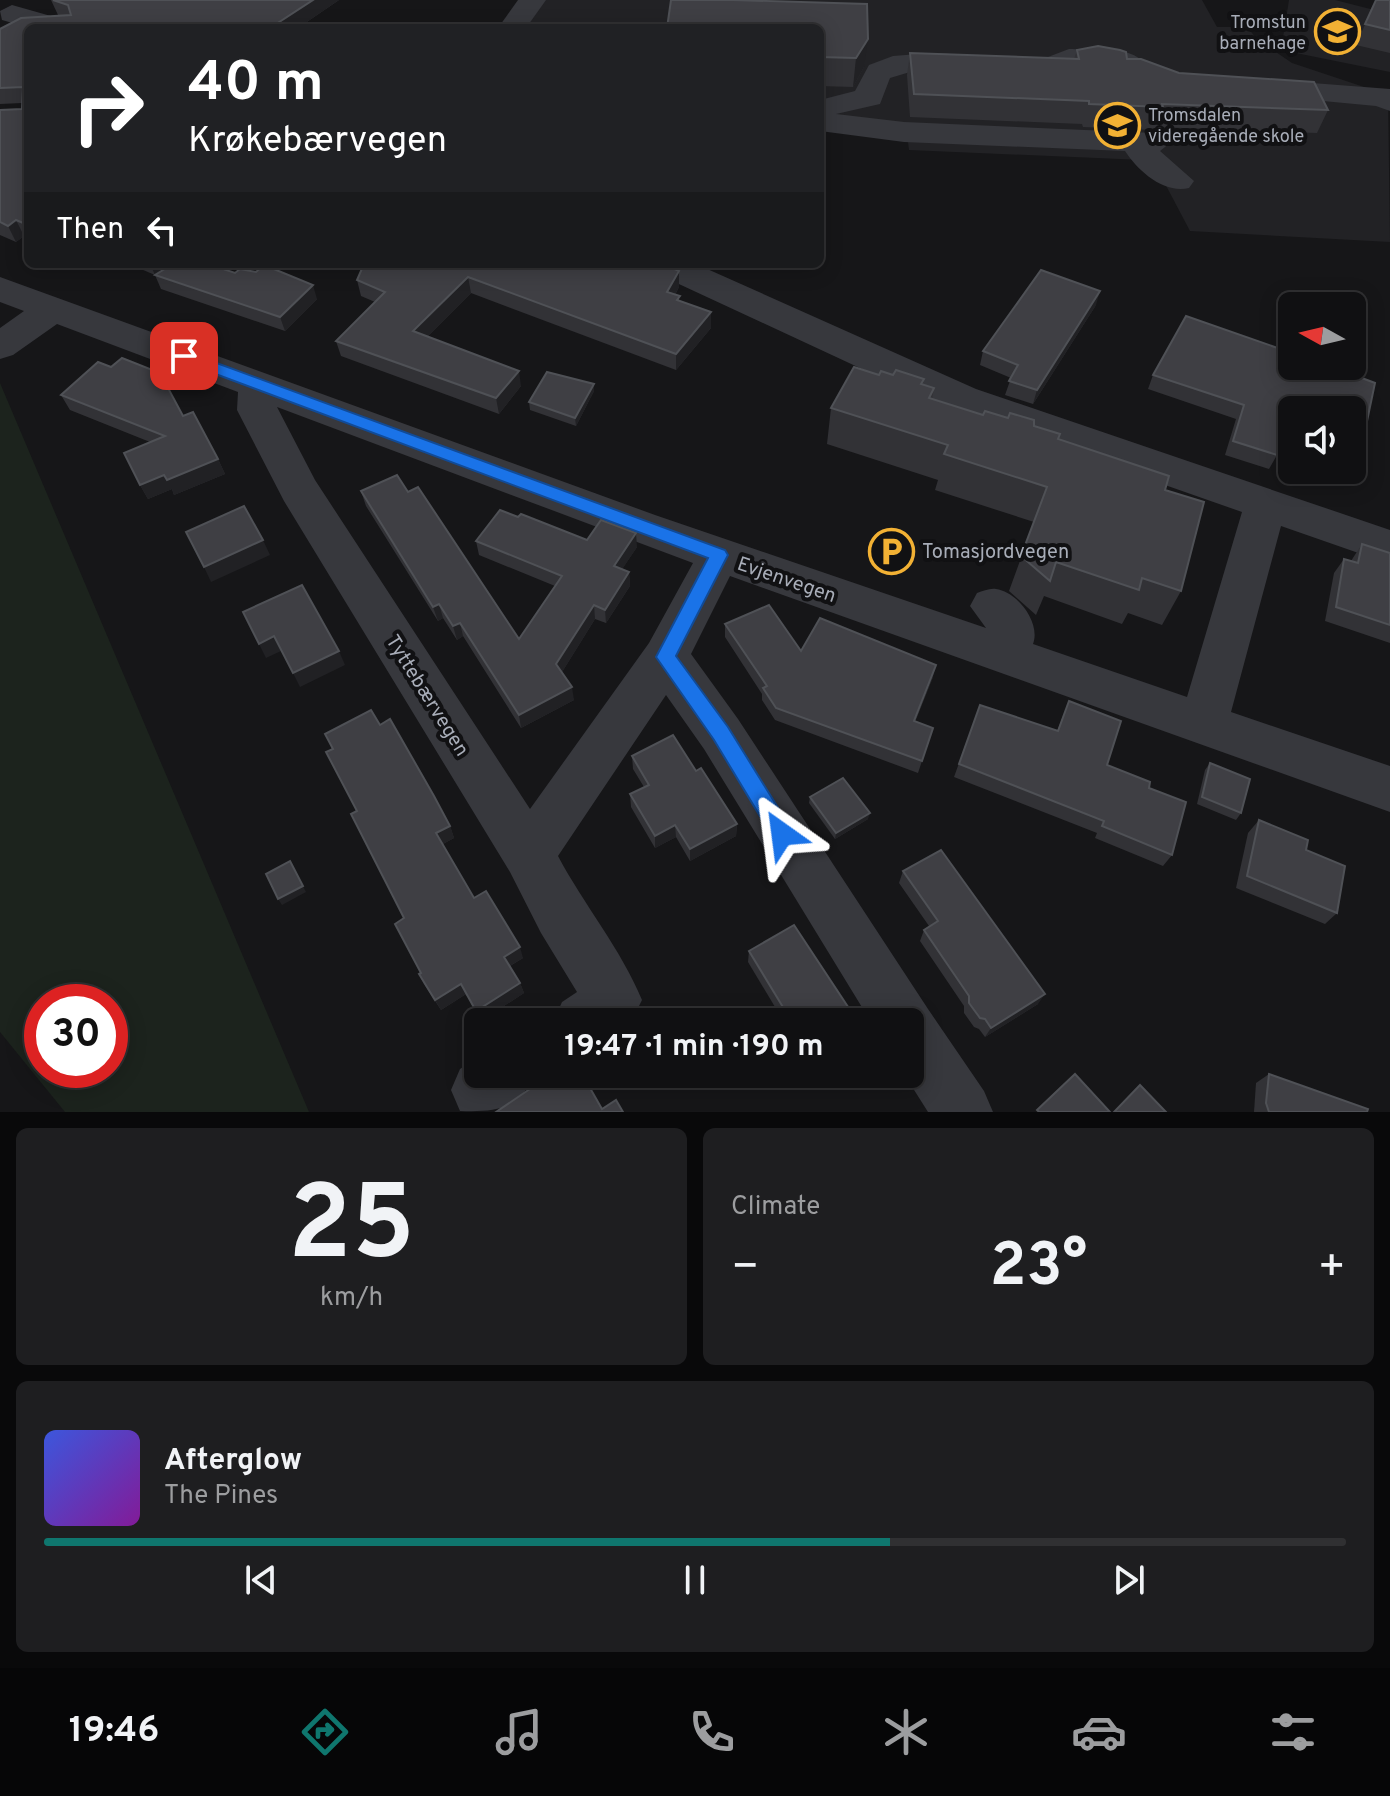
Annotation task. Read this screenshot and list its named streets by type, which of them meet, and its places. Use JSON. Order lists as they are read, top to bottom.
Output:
{
  "streets": {
    "street": ["Evjenvegen", "Tyttebærvegen"]
  },
  "crossings": [
    ["Evjenvegen", "Tyttebærvegen"]
  ],
  "places": {
    "school or university": ["Tromstun barnehage", "Tromsdalen videregående skole"],
    "parking": ["Tomasjordvegen"]
  },
  "north": "left",
  "page": {
    "turn": ["40 m", "Krøkebærvegen"],
    "then": "Then",
    "limit": "30",
    "trip": "19:47 · 1 min · 190 m",
    "tile": [
      ["25", "km/h"],
      "Climate"
    ],
    "heat": ["−", "23°", "+"],
    "song": ["Afterglow", "The Pines"],
    "tabs": "19:46"
  }
}
